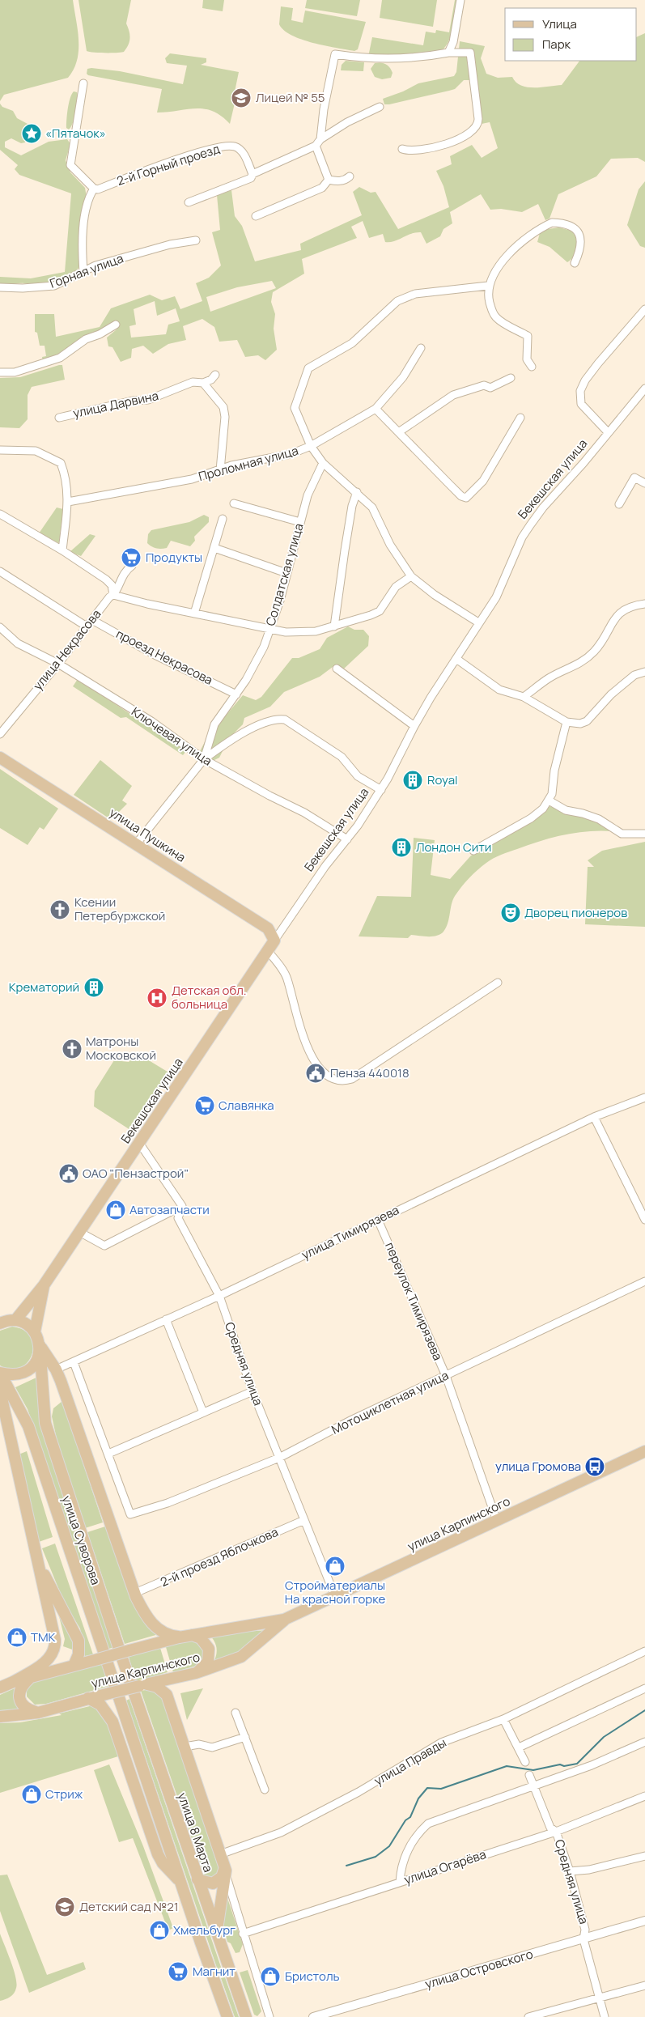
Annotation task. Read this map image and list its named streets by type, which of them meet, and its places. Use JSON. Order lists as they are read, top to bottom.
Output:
{
  "streets": {
    "main road": [
      "Бекешская улица",
      "улица Пушкина",
      "улица Карпинского",
      "улица Суворова",
      "улица 8 Марта"
    ],
    "street": [
      "2-й Горный проезд",
      "Горная улица",
      "улица Дарвина",
      "Проломная улица",
      "Солдатская улица",
      "улица Некрасова",
      "проезд Некрасова",
      "Ключевая улица",
      "улица Тимирязева",
      "переулок Тимирязева",
      "Средняя улица",
      "Мотоциклетная улица",
      "2-й проезд Яблочкова",
      "улица Правды",
      "улица Огарёва",
      "улица Островского"
    ]
  },
  "crossings": [
    ["Бекешская улица", "Ключевая улица"],
    ["Бекешская улица", "улица Пушкина"],
    ["Бекешская улица", "Средняя улица"],
    ["Солдатская улица", "проезд Некрасова"],
    ["Солдатская улица", "Ключевая улица"],
    ["Солдатская улица", "улица Пушкина"],
    ["улица Некрасова", "проезд Некрасова"],
    ["улица Некрасова", "Ключевая улица"],
    ["улица Тимирязева", "переулок Тимирязева"],
    ["улица Тимирязева", "Средняя улица"],
    ["переулок Тимирязева", "Мотоциклетная улица"],
    ["переулок Тимирязева", "улица Карпинского"],
    ["Средняя улица", "Мотоциклетная улица"],
    ["Средняя улица", "улица Карпинского"],
    ["Средняя улица", "2-й проезд Яблочкова"],
    ["Средняя улица", "улица Огарёва"],
    ["Средняя улица", "улица Островского"],
    ["улица Карпинского", "улица Суворова"],
    ["улица Карпинского", "улица 8 Марта"],
    ["улица Суворова", "улица 8 Марта"]
  ],
  "places": {
    "school or university": ["Лицей № 55", "Детский сад №21"],
    "place": ["«Пятачок»"],
    "supermarket": ["Продукты", "Славянка", "Магнит"],
    "building": ["Royal", "Лондон Сити", "Крематорий"],
    "church": ["Ксении Петербуржской", "Матроны Московской"],
    "theatre": ["Дворец пионеров"],
    "hospital": ["Детская обл. больница"],
    "public building": ["Пенза 440018", "ОАО \"Пензастрой\""],
    "shop": [
      "Автозапчасти",
      "Стройматериалы На красной горке",
      "ТМК",
      "Стриж",
      "Хмельбург",
      "Бристоль"
    ],
    "bus stop": ["улица Громова"]
  },
  "legend": ["Улица", "Парк"]
}
